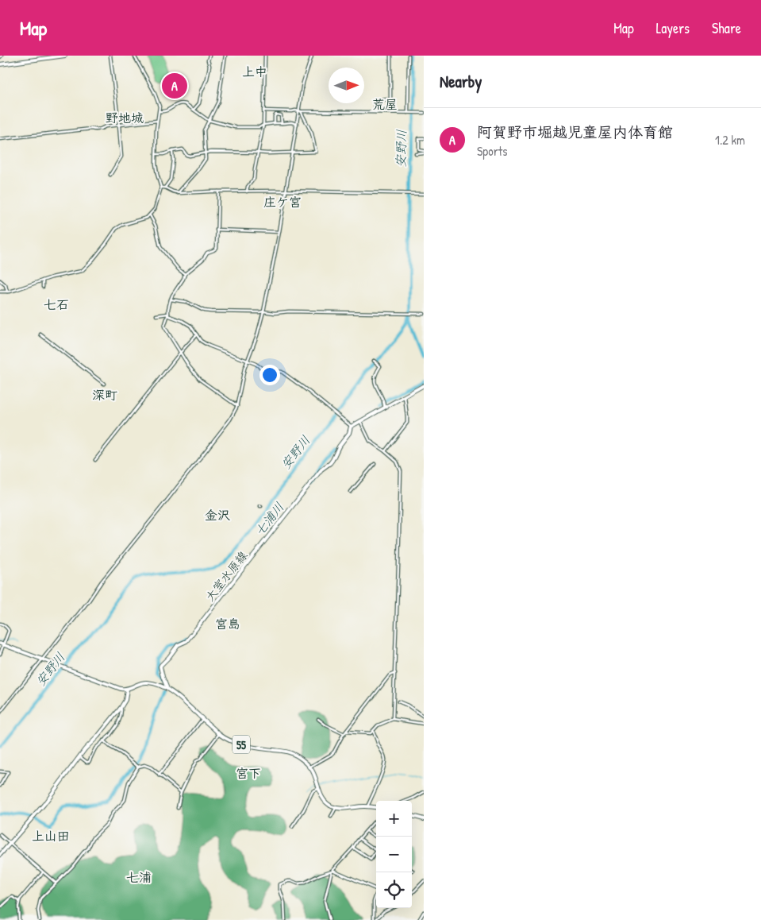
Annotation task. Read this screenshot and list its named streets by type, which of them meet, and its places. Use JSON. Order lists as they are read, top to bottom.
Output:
{
  "streets": {
    "main road": ["大室水原線", "55"]
  },
  "crossings": [
    ["大室水原線", "55"]
  ],
  "districts": [
    "上中",
    "荒屋",
    "野地城",
    "庄ケ宮",
    "七石",
    "深町",
    "金沢",
    "宮島",
    "宮下",
    "上山田",
    "七浦"
  ],
  "water": ["安野川", "七浦川"],
  "north": "right",
  "page": {
    "header": "Map",
    "nav": ["Map", "Layers", "Share"],
    "heading": "Nearby",
    "pins": "A",
    "list": [
      {
        "mark": "A",
        "name": "阿賀野市堀越児童屋内体育館",
        "note": "Sports",
        "value": "1.2 km"
      }
    ],
    "map_buttons": ["+", "−"]
  }
}
